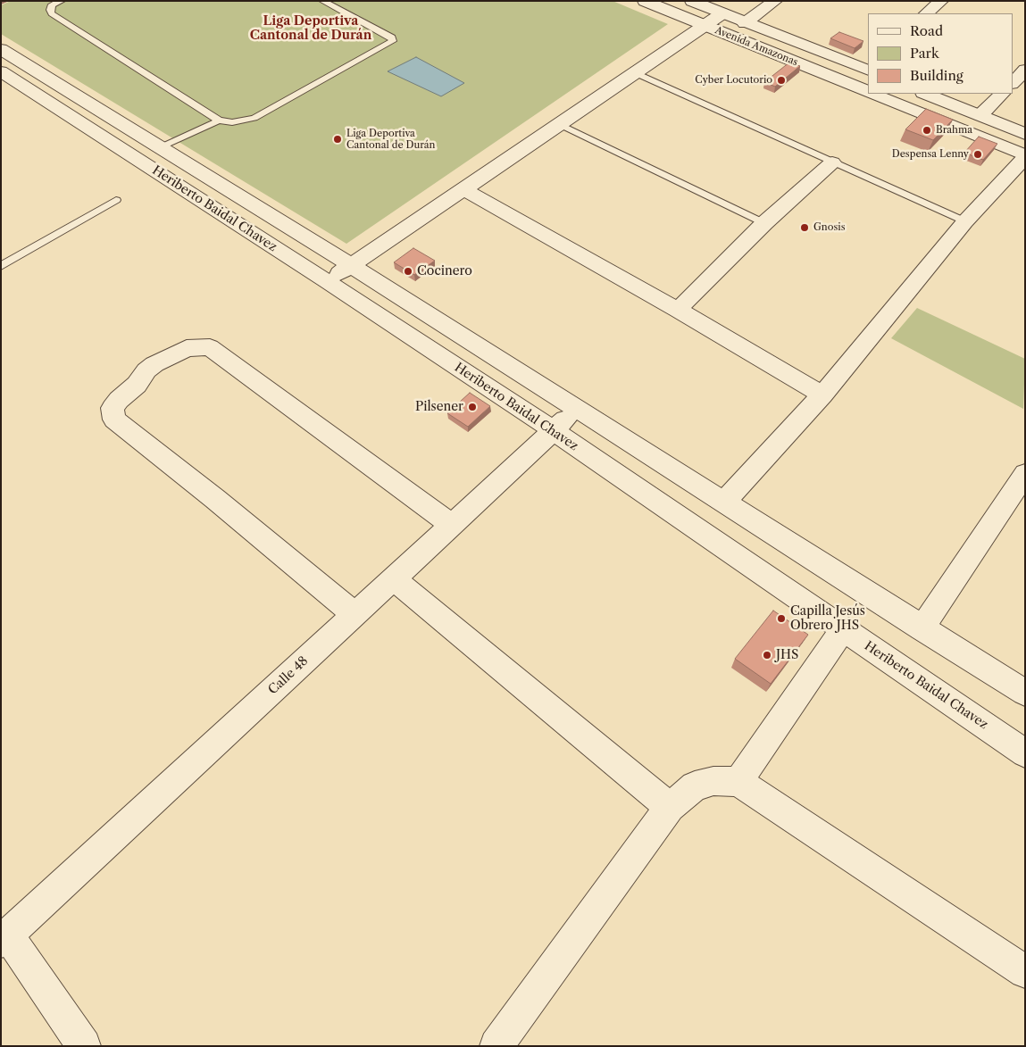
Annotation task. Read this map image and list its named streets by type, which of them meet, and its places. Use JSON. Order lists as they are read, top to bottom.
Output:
{
  "streets": {
    "street": ["Avenida Amazonas", "Heriberto Baidal Chavez", "Calle 48"]
  },
  "crossings": [
    ["Heriberto Baidal Chavez", "Calle 48"]
  ],
  "districts": ["Liga Deportiva Cantonal de Durán"],
  "places": [
    "Cyber Locutorio",
    "Brahma",
    "Liga Deportiva Cantonal de Durán",
    "Despensa Lenny",
    "Gnosis",
    "Cocinero",
    "Pilsener",
    "Capilla Jesús Obrero JHS",
    "JHS"
  ],
  "legend": ["Road", "Park", "Building"]
}
